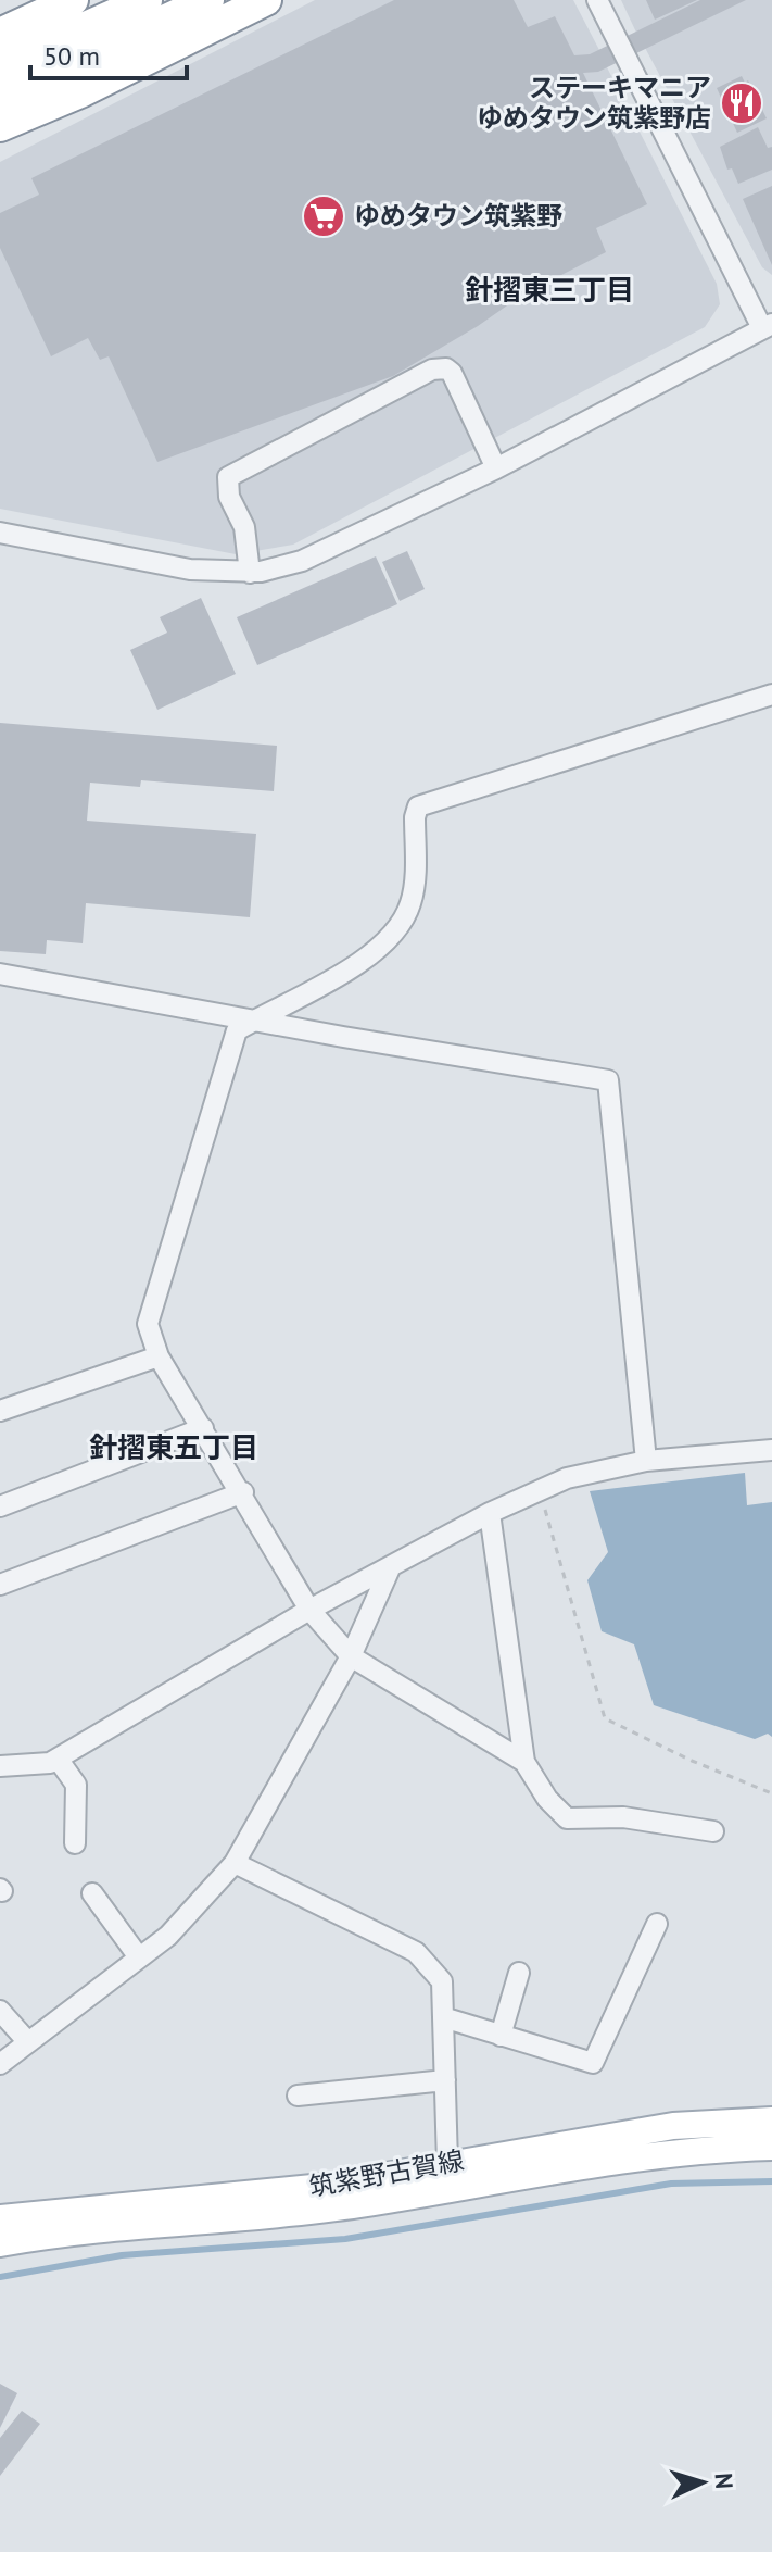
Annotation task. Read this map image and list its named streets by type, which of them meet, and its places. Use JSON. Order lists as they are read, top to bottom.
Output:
{
  "streets": {
    "main road": ["筑紫野古賀線"]
  },
  "districts": ["針摺東三丁目", "針摺東五丁目"],
  "places": {
    "restaurant": ["ステーキマニア ゆめタウン筑紫野店"],
    "supermarket": ["ゆめタウン筑紫野"]
  },
  "scale_bar": "50 m",
  "north": "right"
}
